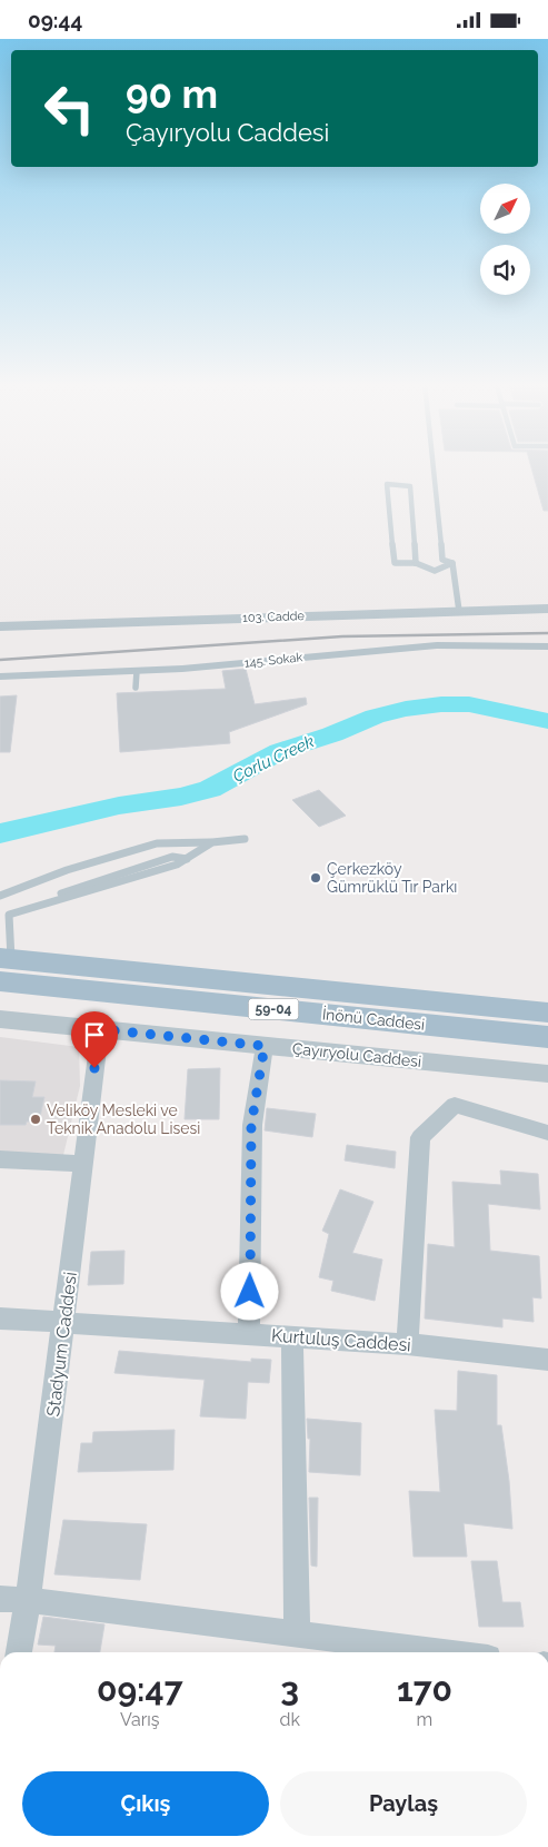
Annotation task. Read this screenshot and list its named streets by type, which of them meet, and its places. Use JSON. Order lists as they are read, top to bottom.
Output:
{
  "streets": {
    "main road": ["59-04", "İnönü Caddesi"],
    "street": [
      "103. Cadde",
      "145. Sokak",
      "Çayıryolu Caddesi",
      "Kurtuluş Caddesi",
      "Stadyum Caddesi"
    ]
  },
  "crossings": [
    ["59-04", "İnönü Caddesi"],
    ["Çayıryolu Caddesi", "Stadyum Caddesi"],
    ["Kurtuluş Caddesi", "Stadyum Caddesi"]
  ],
  "water": ["Çorlu Creek"],
  "places": ["Çerkezköy Gümrüklü Tır Parkı", "Veliköy Mesleki ve Teknik Anadolu Lisesi"],
  "north": "top right",
  "page": {
    "status": "09:44",
    "turn": ["90 m", "Çayıryolu Caddesi"],
    "eta": [
      "09:47",
      "Varış",
      "3",
      "dk",
      "170",
      "m"
    ],
    "buttons": ["Çıkış", "Paylaş"]
  }
}
